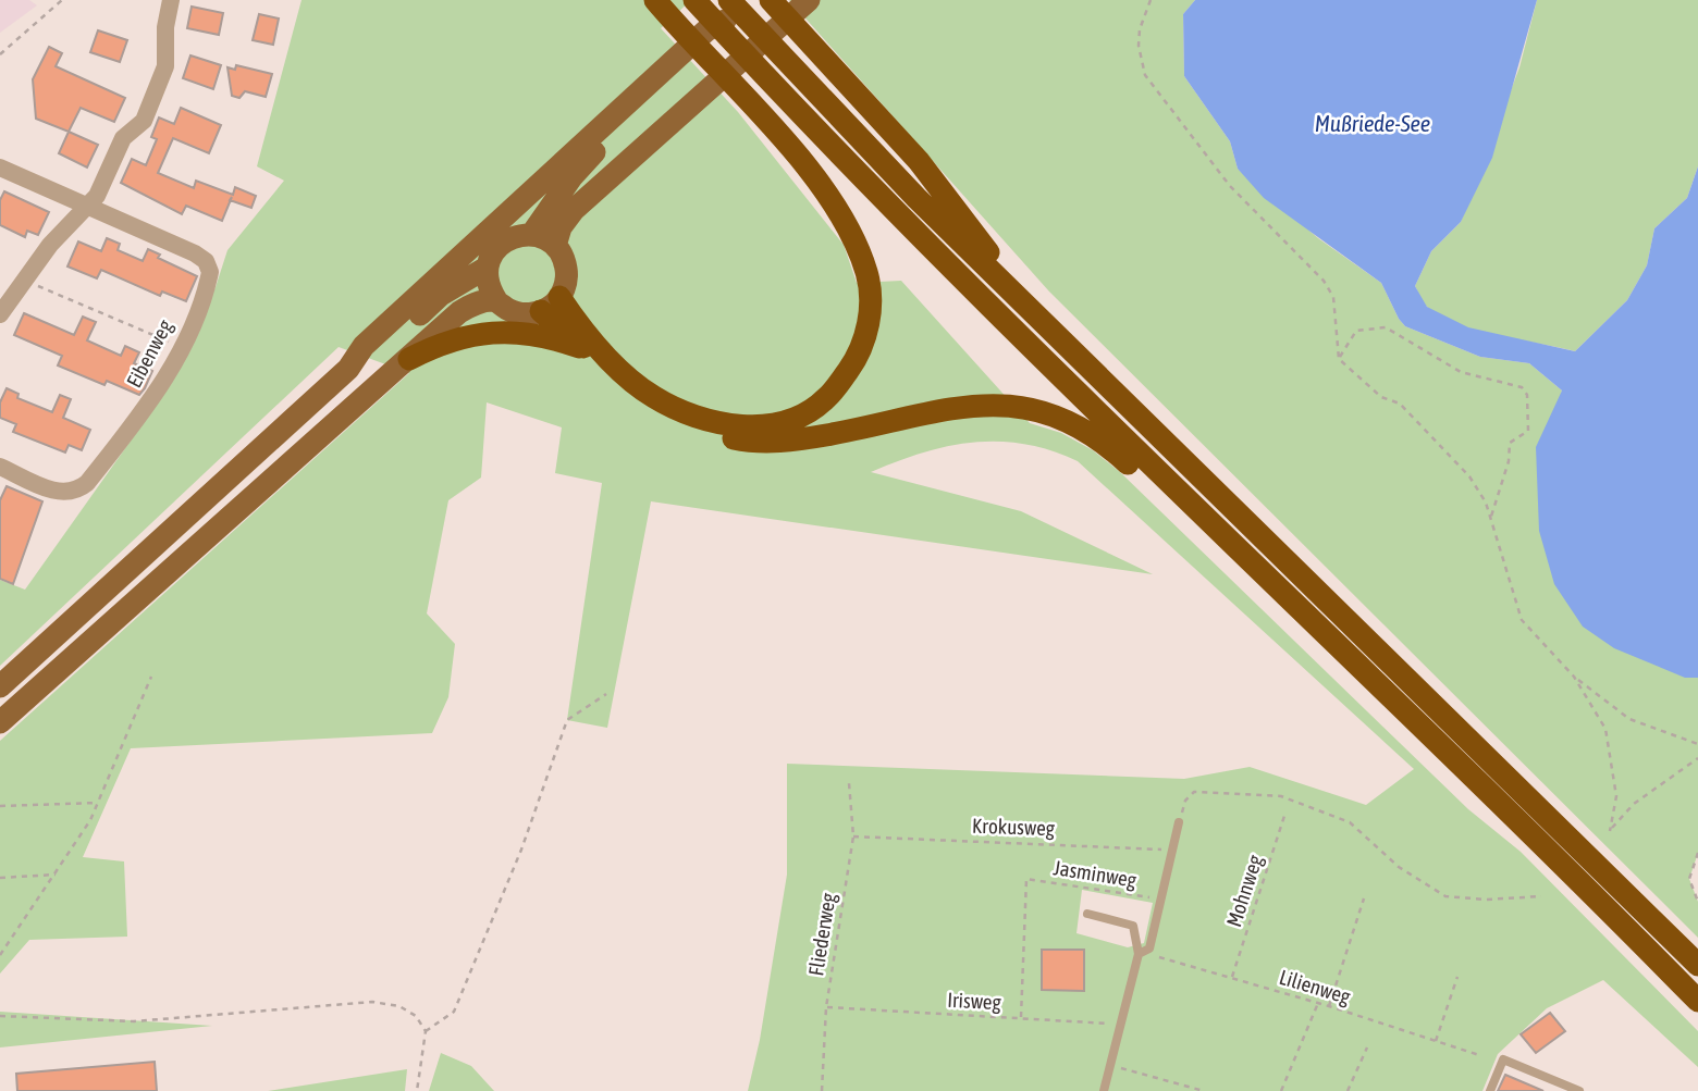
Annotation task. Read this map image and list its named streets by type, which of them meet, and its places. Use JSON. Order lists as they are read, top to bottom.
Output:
{
  "streets": {
    "street": ["Eibenweg"],
    "path": [
      "Krokusweg",
      "Jasminweg",
      "Mohnweg",
      "Fliederweg",
      "Lilienweg",
      "Irisweg"
    ]
  },
  "crossings": [
    ["Krokusweg", "Fliederweg"],
    ["Jasminweg", "Irisweg"],
    ["Mohnweg", "Lilienweg"],
    ["Fliederweg", "Irisweg"]
  ],
  "water": ["Mußriede-See"]
}
